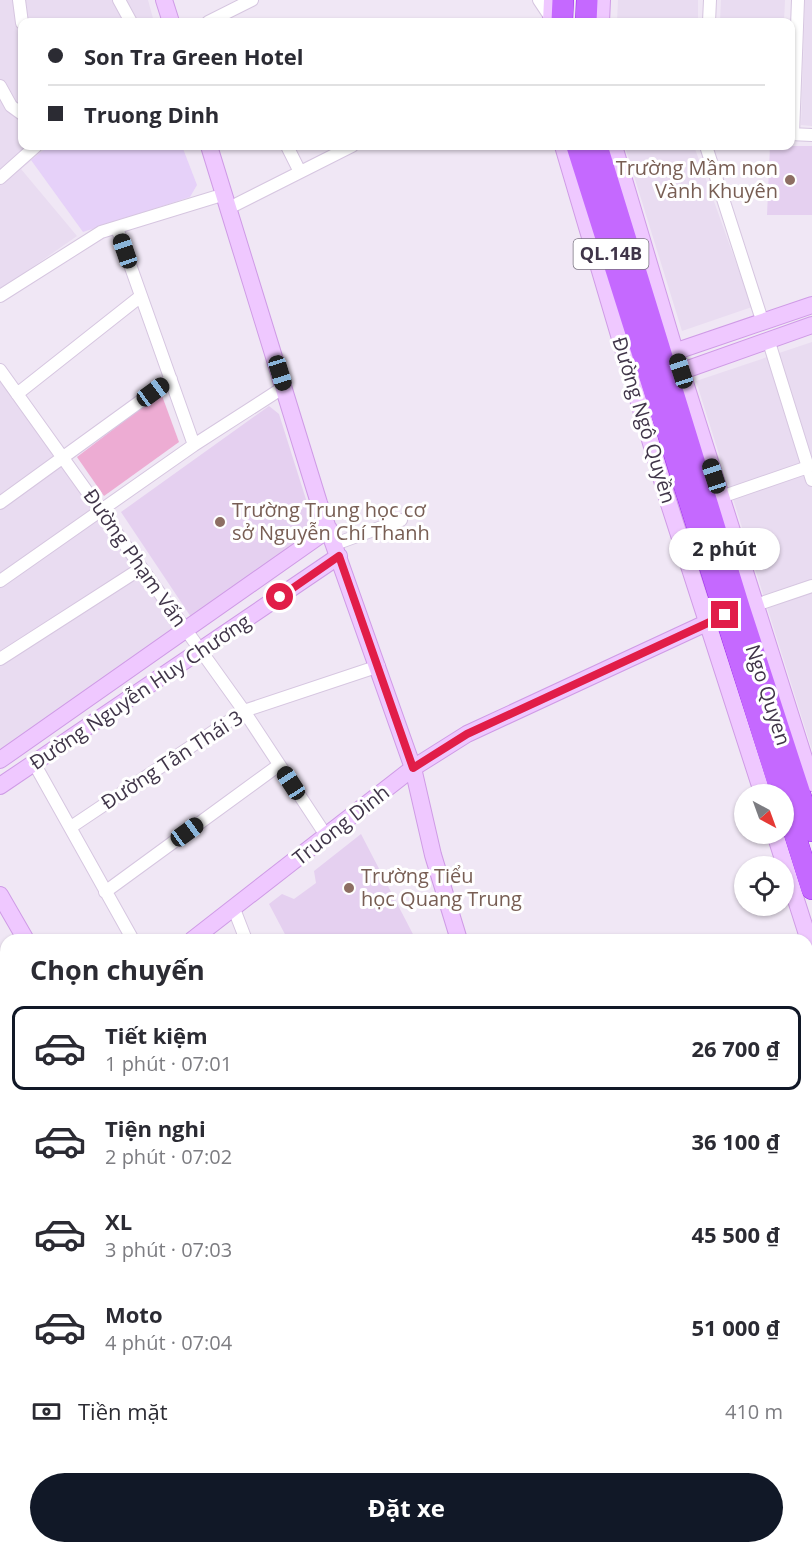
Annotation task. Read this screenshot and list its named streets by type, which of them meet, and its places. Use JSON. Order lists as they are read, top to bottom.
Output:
{
  "streets": {
    "highway": ["QL.14B", "Ngo Quyen"],
    "street": [
      "Đường Ngô Quyền",
      "Đường Phạm Vấn",
      "Đường Nguyễn Huy Chương",
      "Đường Tân Thái 3",
      "Truong Dinh"
    ]
  },
  "crossings": [
    ["Đường Ngô Quyền", "Ngo Quyen"],
    ["Đường Ngô Quyền", "Truong Dinh"],
    ["Đường Phạm Vấn", "Đường Nguyễn Huy Chương"],
    ["Đường Phạm Vấn", "Đường Tân Thái 3"],
    ["Đường Phạm Vấn", "Truong Dinh"],
    ["Ngo Quyen", "Truong Dinh"]
  ],
  "places": ["Trường Mầm non Vành Khuyên", "Trường Trung học cơ sở Nguyễn Chí Thanh", "Trường Tiểu học Quang Trung"],
  "north": "bottom right",
  "page": {
    "banner": ["Son Tra Green Hotel", "Truong Dinh"],
    "bubble": "2 phút",
    "heading": "Chọn chuyến",
    "list": [
      {
        "name": "Tiết kiệm",
        "note": "1 phút · 07:01",
        "value": "26 700 ₫"
      },
      {
        "name": "Tiện nghi",
        "note": "2 phút · 07:02",
        "value": "36 100 ₫"
      },
      {
        "name": "XL",
        "note": "3 phút · 07:03",
        "value": "45 500 ₫"
      },
      {
        "name": "Moto",
        "note": "4 phút · 07:04",
        "value": "51 000 ₫"
      }
    ],
    "pay": ["Tiền mặt", "410 m"],
    "buttons": "Đặt xe"
  }
}
